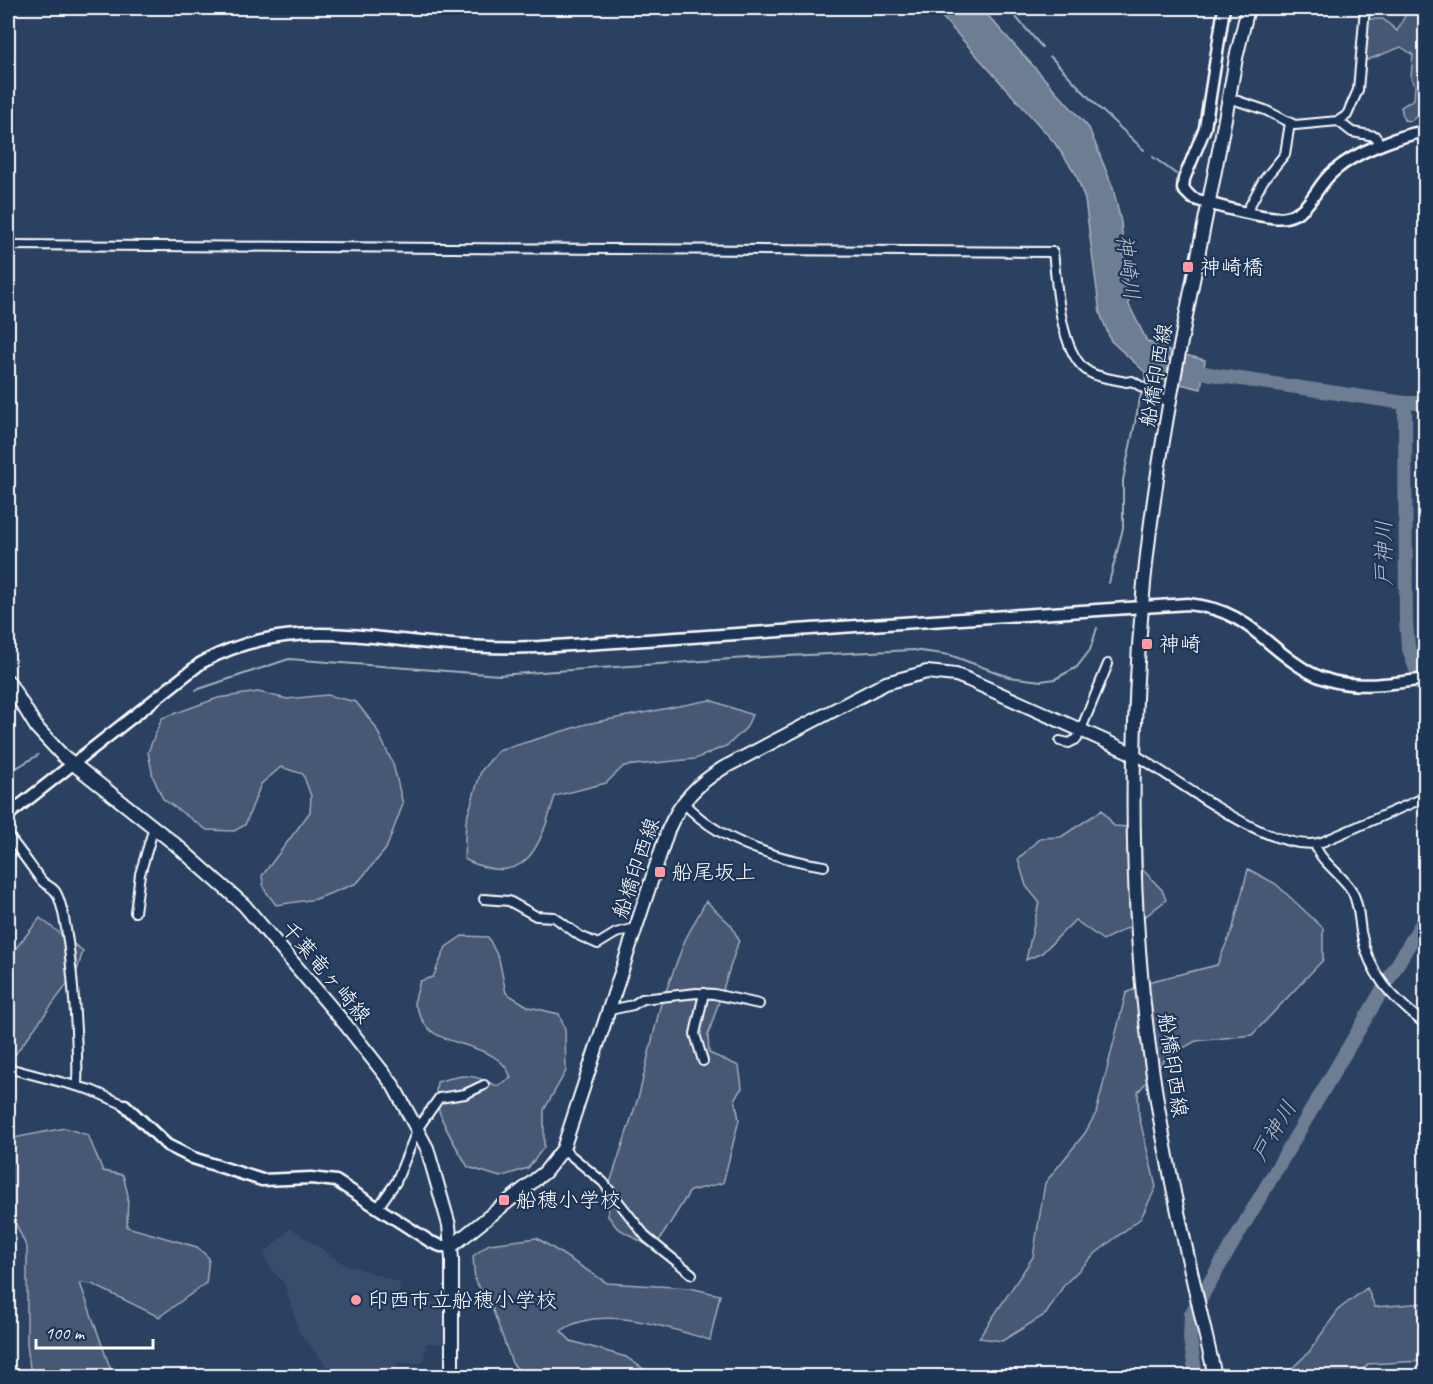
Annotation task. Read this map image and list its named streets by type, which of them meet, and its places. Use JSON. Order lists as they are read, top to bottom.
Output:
{
  "streets": {
    "main road": ["船橋印西線", "千葉竜ヶ崎線"]
  },
  "crossings": [
    ["船橋印西線", "千葉竜ヶ崎線"]
  ],
  "water": ["神崎川", "戸神川"],
  "places": {
    "transit": [
      "神崎橋",
      "神崎",
      "船尾坂上",
      "船穂小学校"
    ],
    "other": ["印西市立船穂小学校"]
  },
  "scale_bar": "100 m"
}
